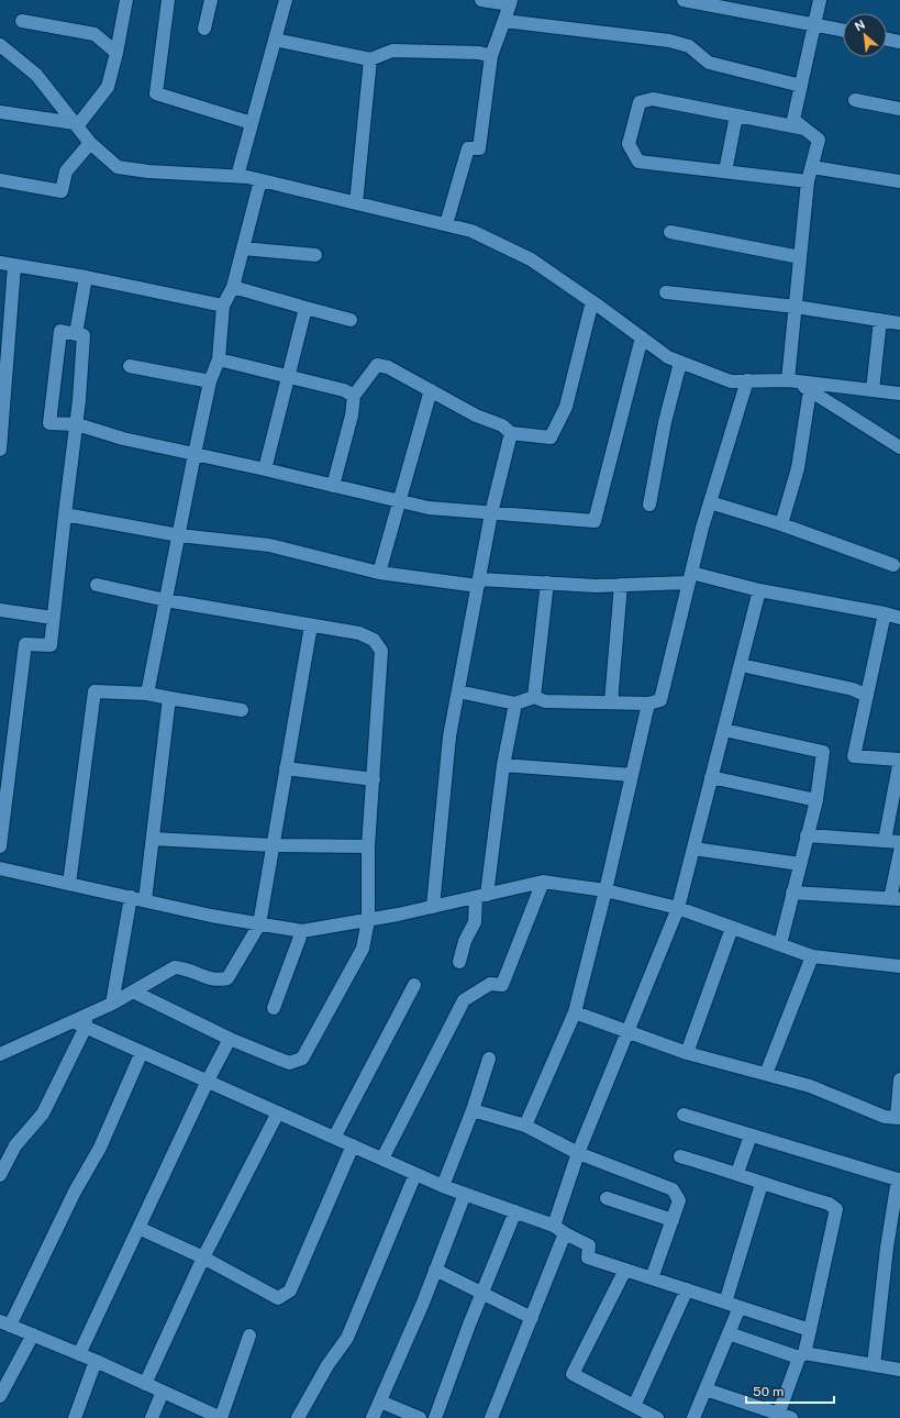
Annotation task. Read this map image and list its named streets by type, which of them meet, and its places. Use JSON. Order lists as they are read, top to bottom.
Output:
{
  "scale_bar": "50 m",
  "north": "top left"
}
